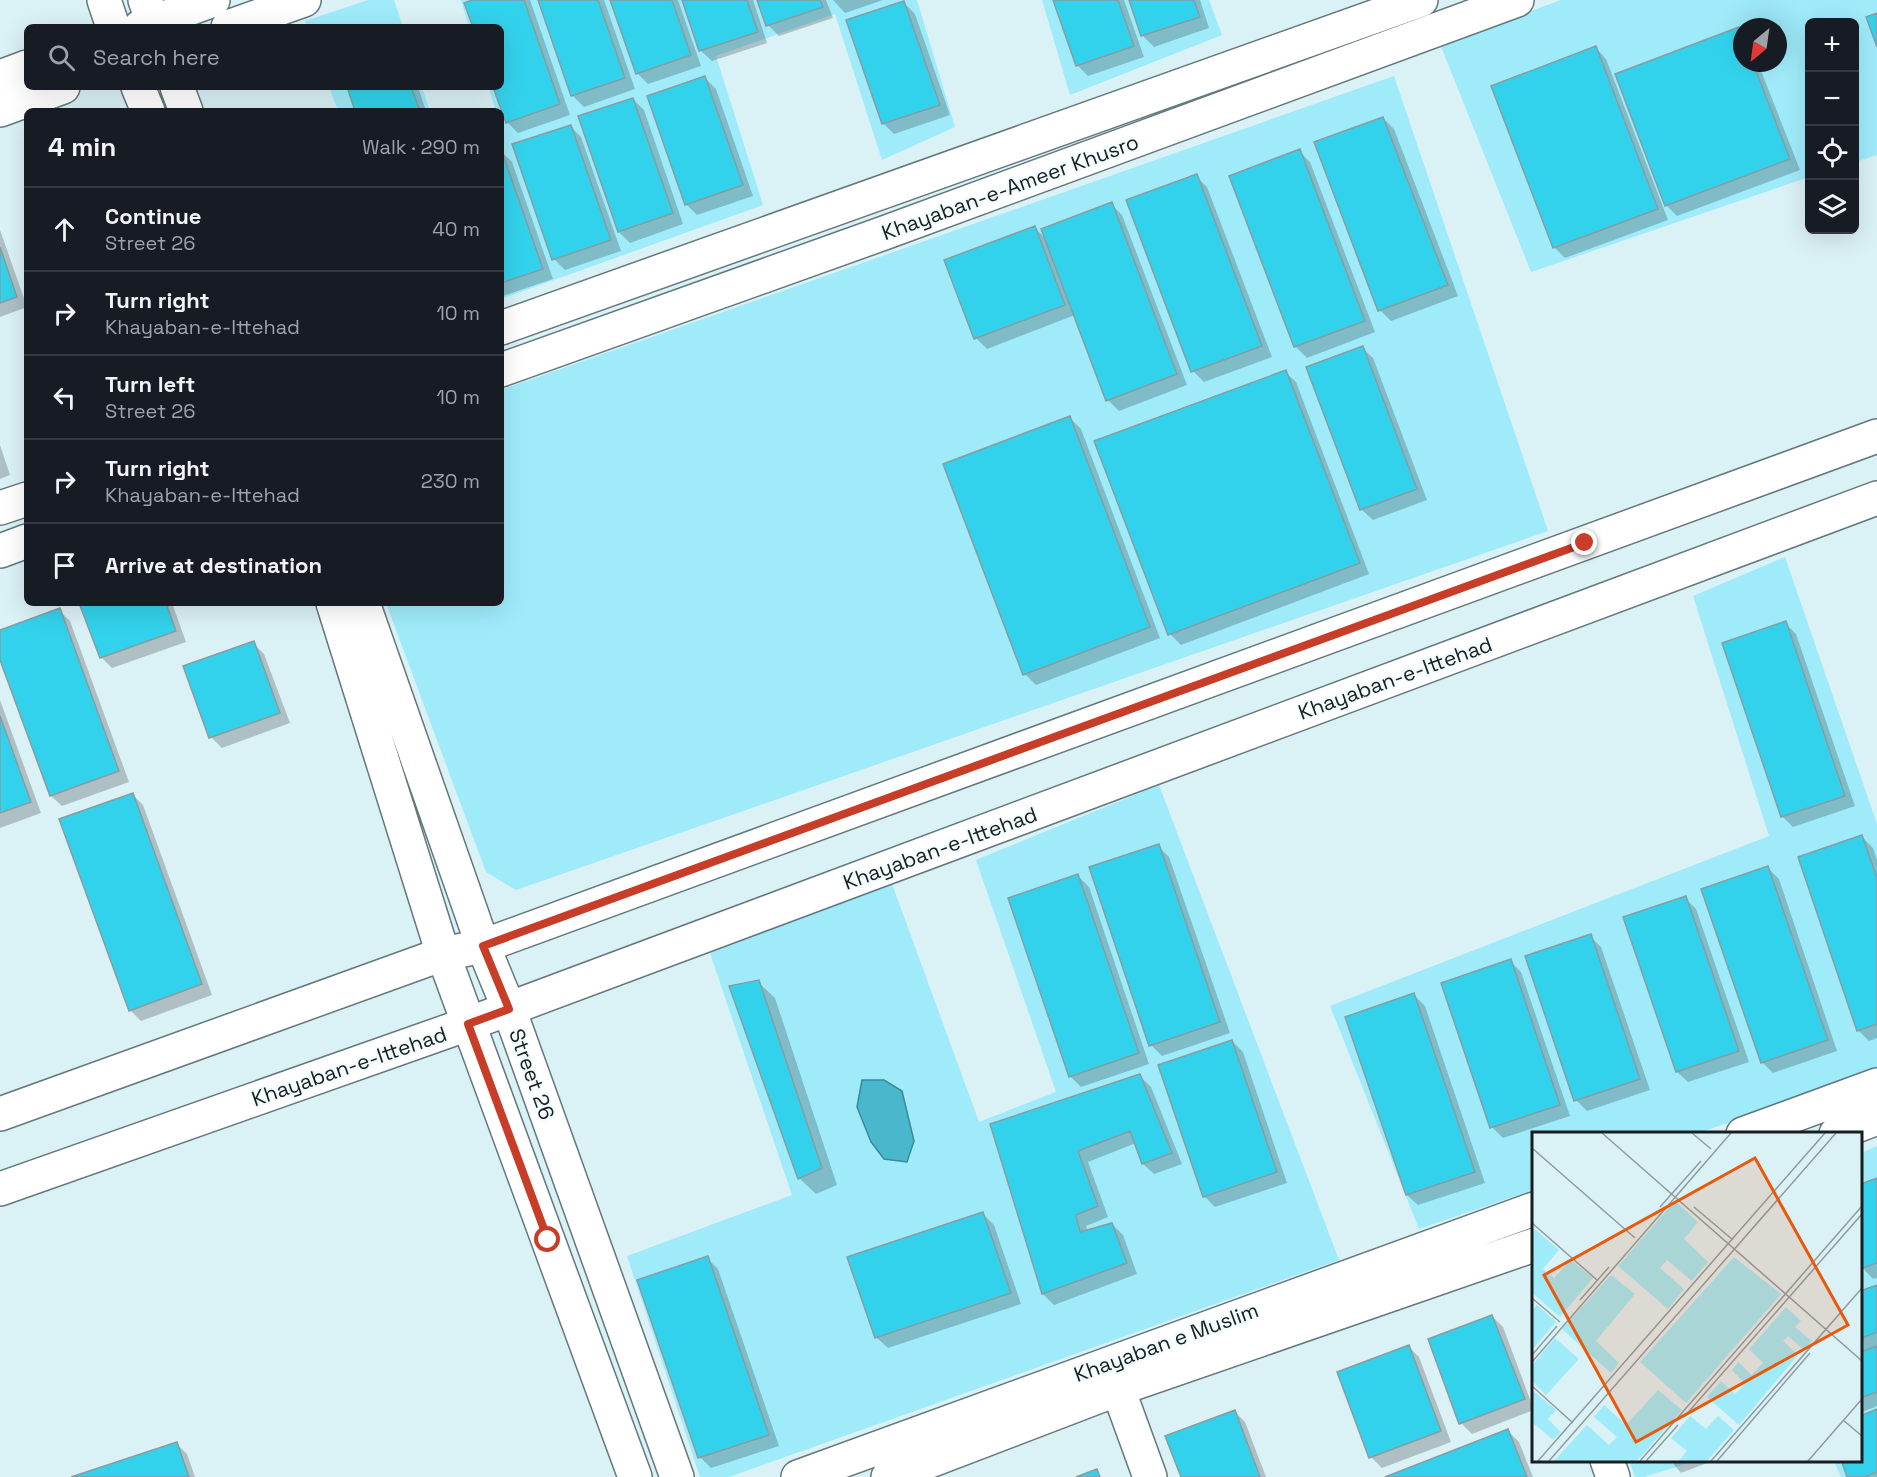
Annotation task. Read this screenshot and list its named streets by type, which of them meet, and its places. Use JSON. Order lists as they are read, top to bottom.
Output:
{
  "streets": {
    "main road": [
      "Khayaban-e-Ameer Khusro",
      "Khayaban-e-Ittehad",
      "Street 26",
      "Khayaban e Muslim"
    ]
  },
  "crossings": [
    ["Khayaban-e-Ittehad", "Street 26"]
  ],
  "north": "bottom left",
  "page": {
    "map_buttons": ["+", "−"],
    "search": "Search here",
    "heading": ["4 min", "Walk · 290 m"],
    "list": [
      ["Continue", "Street 26", "40 m"],
      ["Turn right", "Khayaban-e-Ittehad", "10 m"],
      ["Turn left", "Street 26", "10 m"],
      ["Turn right", "Khayaban-e-Ittehad", "230 m"],
      "Arrive at destination"
    ]
  }
}
